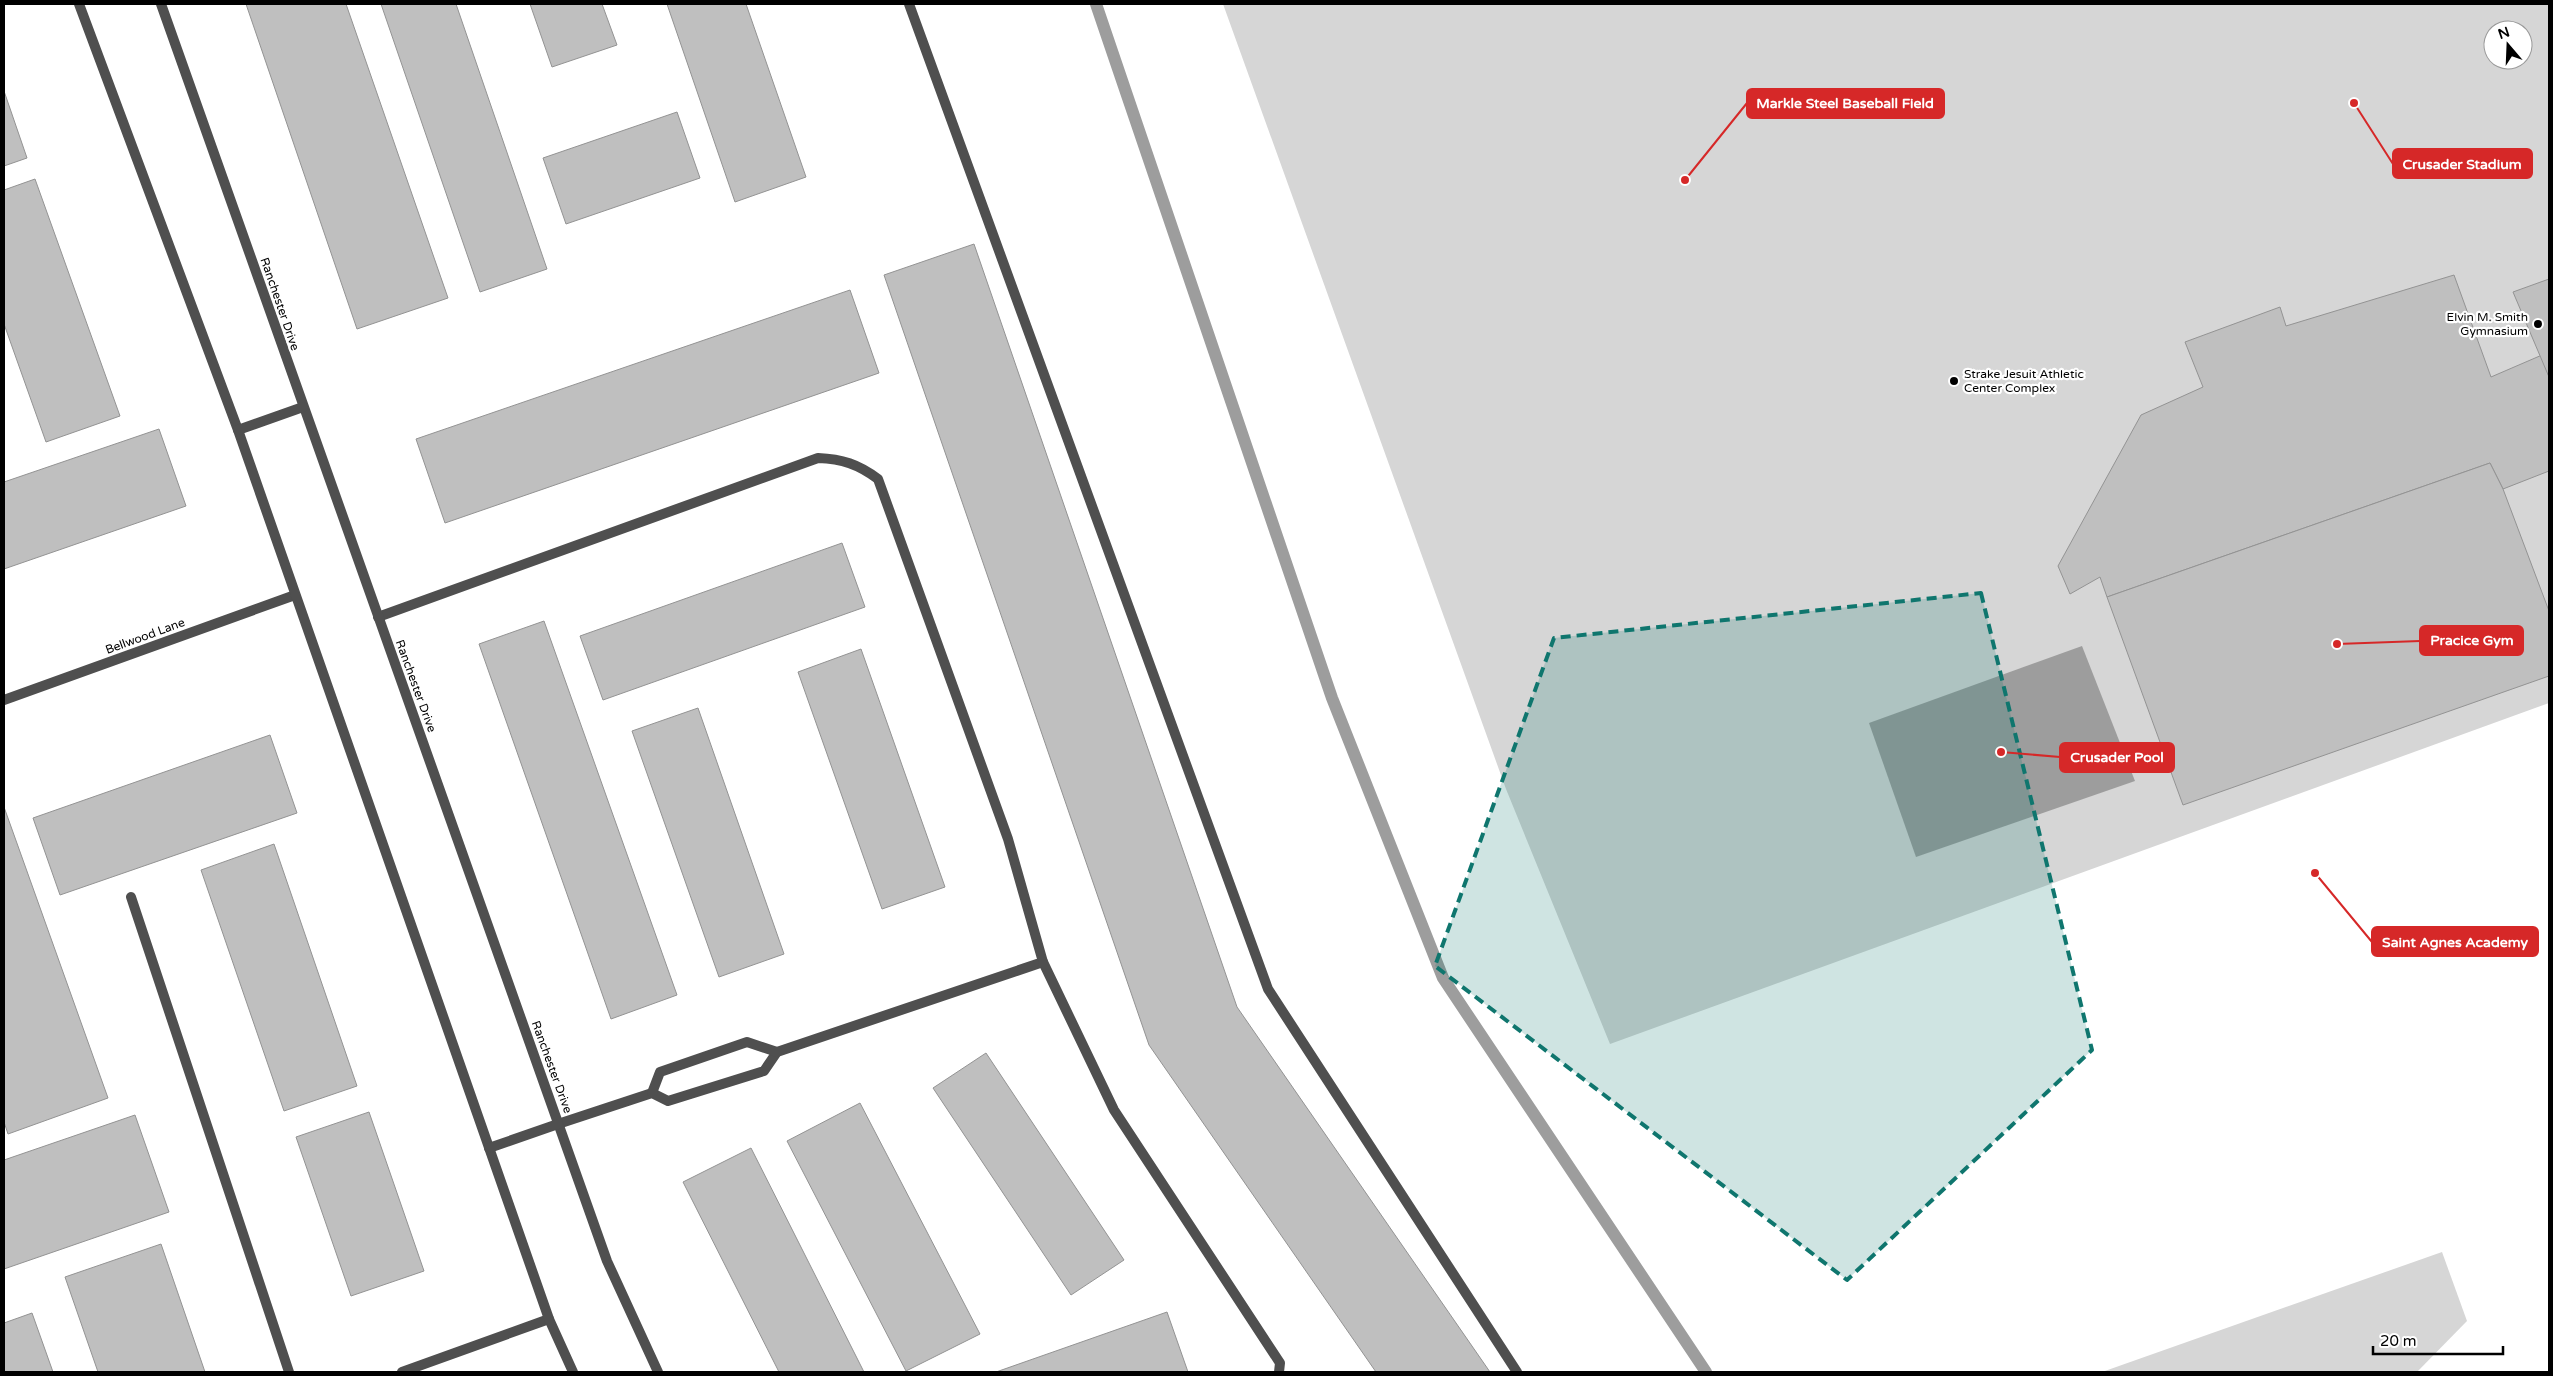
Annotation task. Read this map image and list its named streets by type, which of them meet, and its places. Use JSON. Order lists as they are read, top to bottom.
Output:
{
  "streets": {
    "street": ["Ranchester Drive", "Bellwood Lane"]
  },
  "places": [
    "Crusader Stadium",
    "Markle Steel Baseball Field",
    "Elvin M. Smith Gymnasium",
    "Strake Jesuit Athletic Center Complex",
    "Pracice Gym",
    "Crusader Pool",
    "Saint Agnes Academy"
  ],
  "scale_bar": "20 m",
  "north": "top"
}
